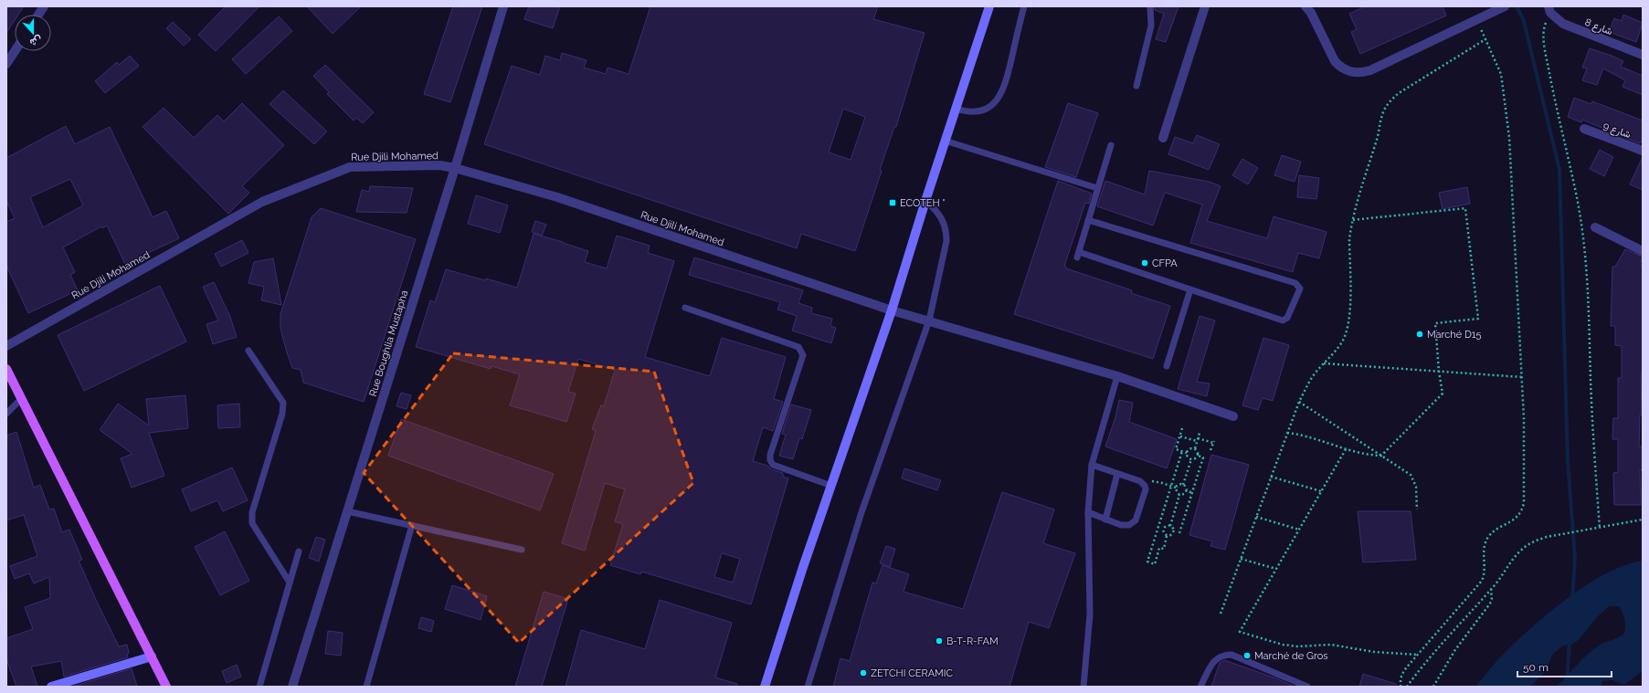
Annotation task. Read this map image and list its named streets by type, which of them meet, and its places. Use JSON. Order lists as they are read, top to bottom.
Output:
{
  "streets": {
    "street": [
      "شارع 8",
      "شارع 9",
      "Rue Djili Mohamed",
      "Rue Boughlia Mustapha"
    ]
  },
  "crossings": [
    ["Rue Djili Mohamed", "Rue Boughlia Mustapha"]
  ],
  "places": {
    "transit": ["ECOTEH *"],
    "other": [
      "CFPA",
      "Marché D15",
      "B-T-R-FAM",
      "Marché de Gros",
      "ZETCHI CERAMIC"
    ]
  },
  "scale_bar": "50 m",
  "north": "bottom"
}
